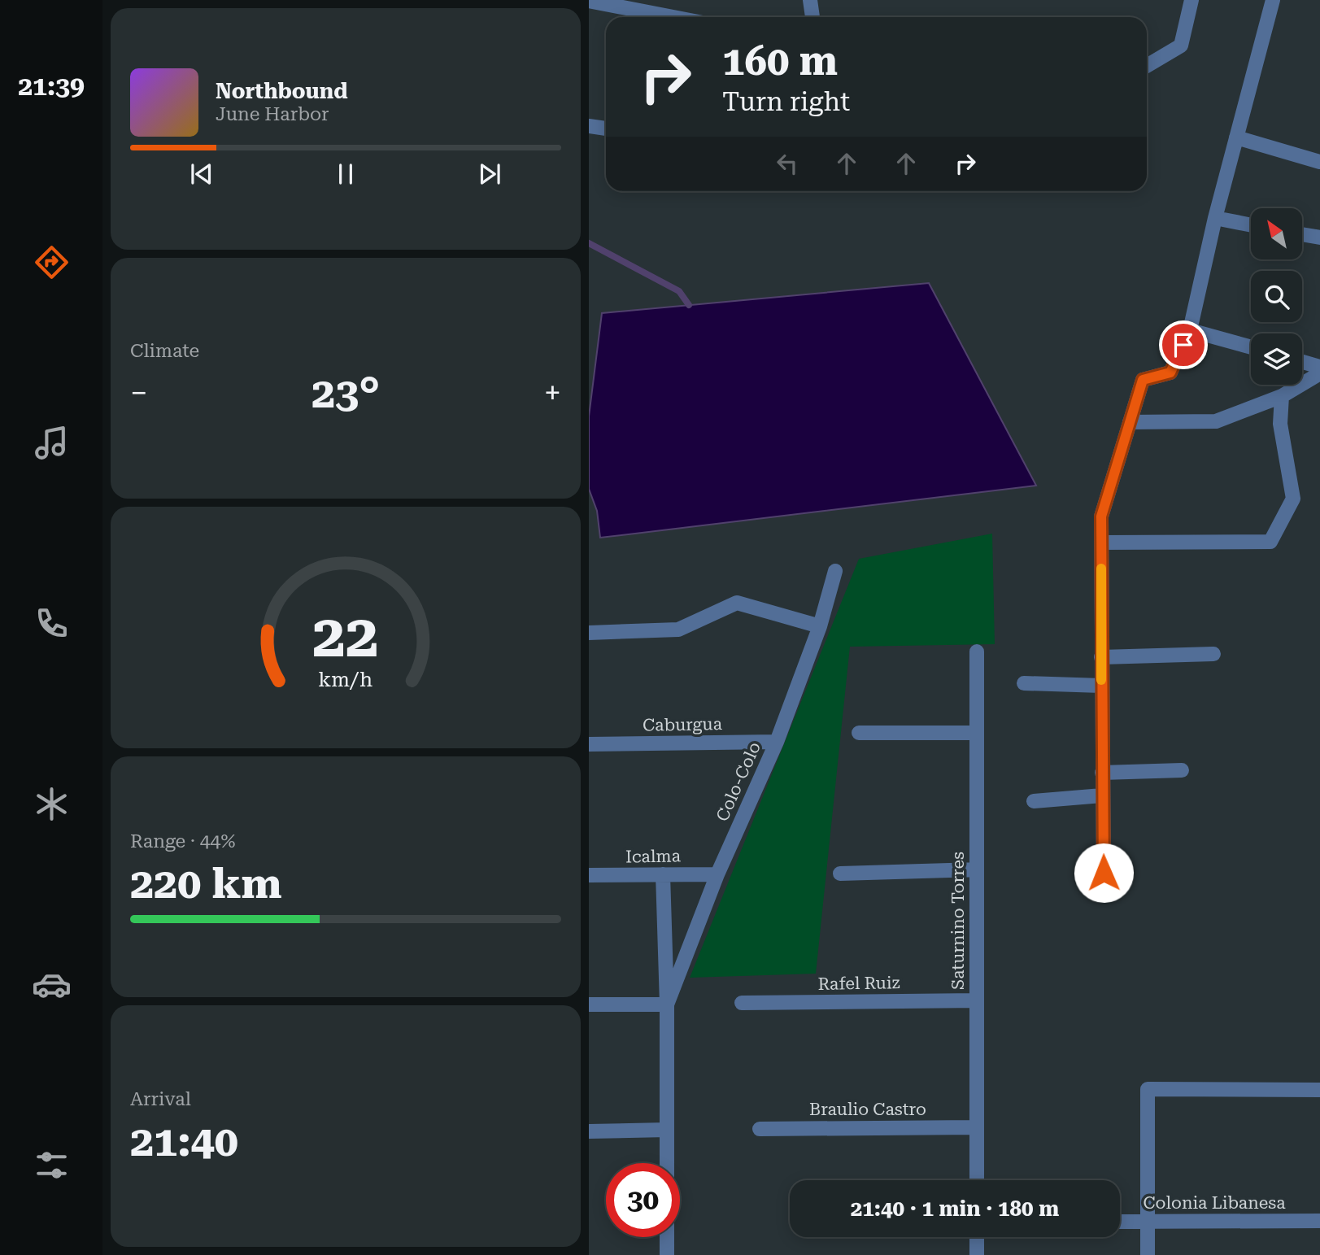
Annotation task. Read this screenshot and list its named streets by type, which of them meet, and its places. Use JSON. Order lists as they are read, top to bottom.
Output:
{
  "streets": {
    "street": [
      "Caburgua",
      "Colo-Colo",
      "Icalma",
      "Saturnino Torres",
      "Rafel Ruiz",
      "Braulio Castro",
      "Colonia Libanesa"
    ]
  },
  "crossings": [
    ["Caburgua", "Colo-Colo"],
    ["Colo-Colo", "Icalma"],
    ["Saturnino Torres", "Rafel Ruiz"],
    ["Saturnino Torres", "Braulio Castro"]
  ],
  "north": "top left",
  "page": {
    "tabs": "21:39",
    "turn": ["160 m", "Turn right"],
    "song": ["Northbound", "June Harbor"],
    "tile": [
      "Climate",
      ["Range · 44%", "220 km"],
      ["Arrival", "21:40"]
    ],
    "heat": ["−", "23°", "+"],
    "limit": "30",
    "trip": "21:40 · 1 min · 180 m",
    "gauge": ["22", "km/h"]
  }
}
